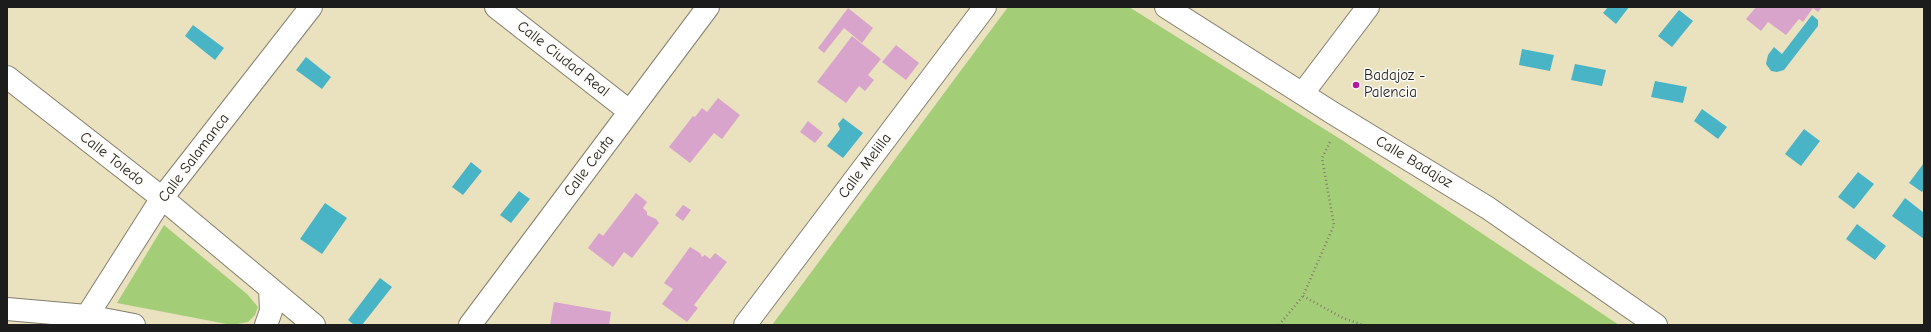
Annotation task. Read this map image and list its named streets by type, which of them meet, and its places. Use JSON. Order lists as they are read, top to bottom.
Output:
{
  "streets": {
    "street": [
      "Calle Ciudad Real",
      "Calle Salamanca",
      "Calle Toledo",
      "Calle Badajoz",
      "Calle Ceuta",
      "Calle Melilla"
    ]
  },
  "crossings": [
    ["Calle Ciudad Real", "Calle Ceuta"],
    ["Calle Salamanca", "Calle Toledo"]
  ],
  "places": ["Badajoz - Palencia"]
}
